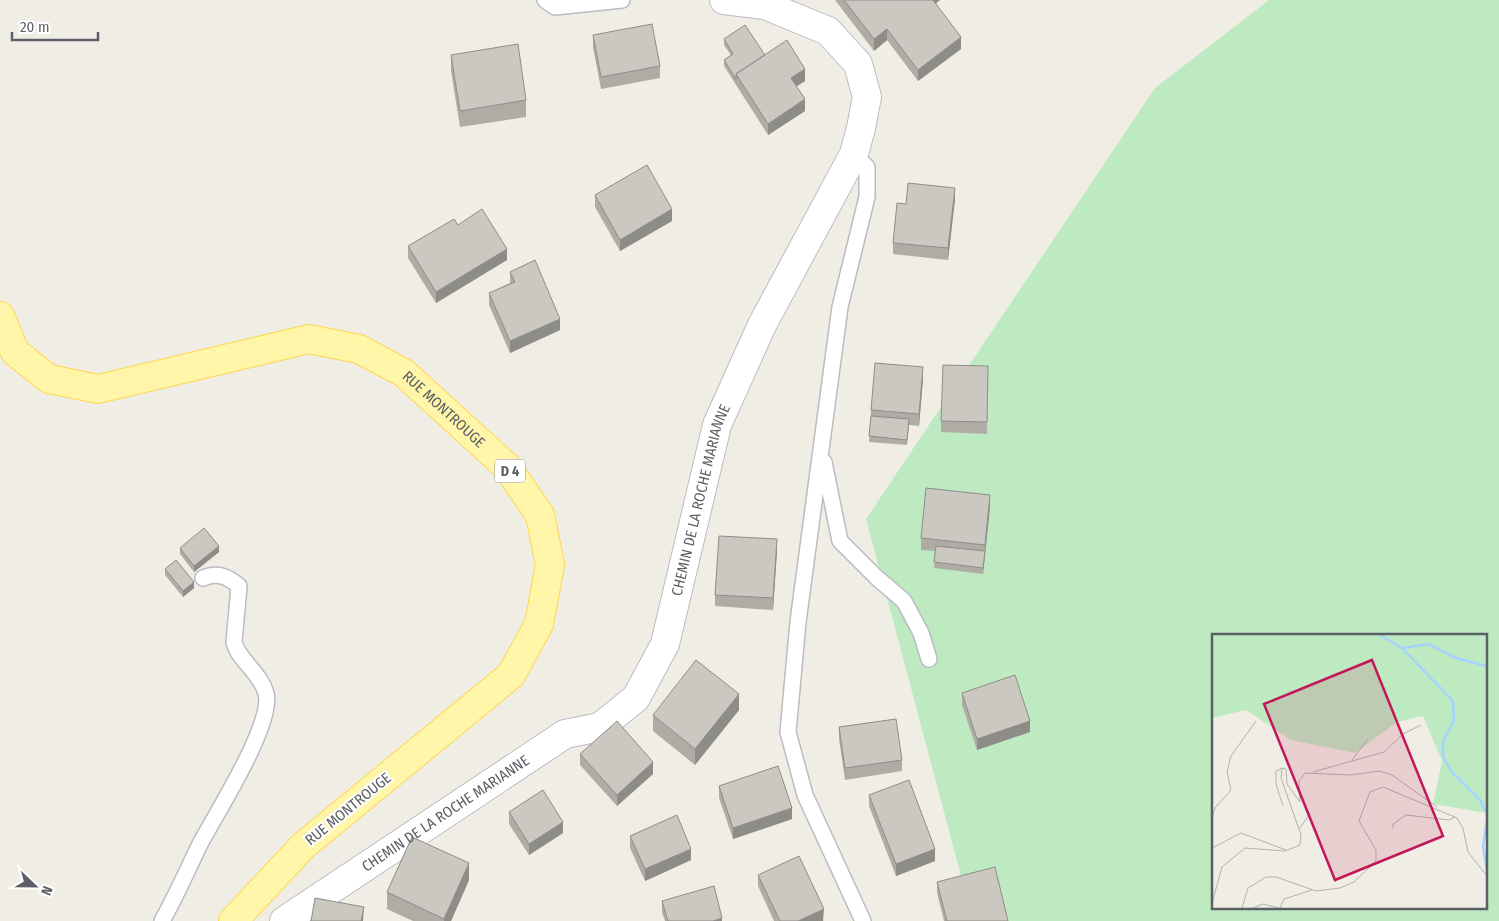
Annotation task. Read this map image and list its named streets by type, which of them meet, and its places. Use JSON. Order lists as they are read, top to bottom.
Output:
{
  "streets": {
    "main road": ["RUE MONTROUGE", "D 4"],
    "street": ["CHEMIN DE LA ROCHE MARIANNE"]
  },
  "scale_bar": "20 m",
  "north": "right"
}
